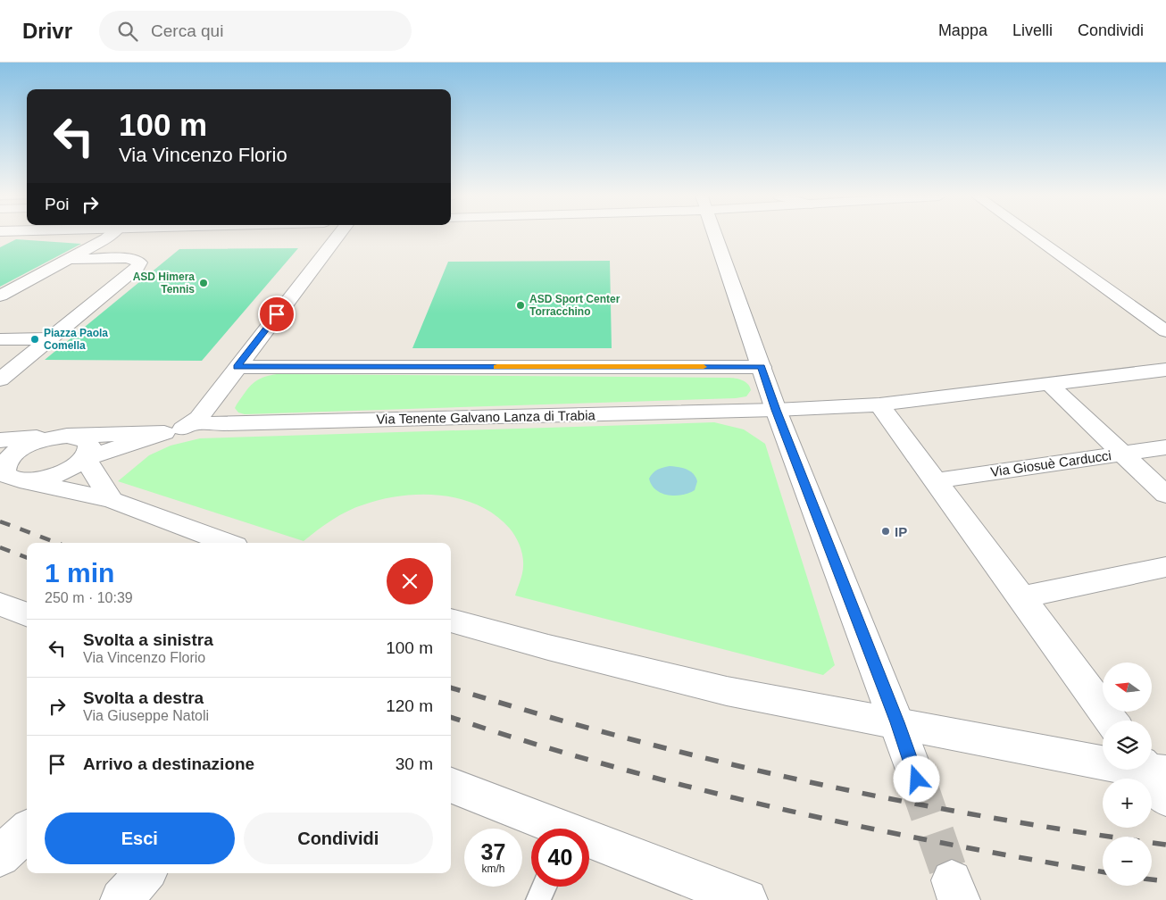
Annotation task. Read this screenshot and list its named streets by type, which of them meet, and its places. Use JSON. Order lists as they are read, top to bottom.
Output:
{
  "streets": {
    "street": ["Via Tenente Galvano Lanza di Trabia", "Via Giosuè Carducci"]
  },
  "places": [
    "ASD Himera Tennis",
    "ASD Sport Center Torracchino",
    "Piazza Paola Comella",
    "IP"
  ],
  "north": "left",
  "page": {
    "header": "Drivr",
    "search": "Cerca qui",
    "nav": ["Mappa", "Livelli", "Condividi"],
    "turn": ["100 m", "Via Vincenzo Florio"],
    "then": "Poi",
    "heading": ["1 min", "250 m · 10:39"],
    "list": [
      {
        "name": "Svolta a sinistra",
        "note": "Via Vincenzo Florio",
        "value": "100 m"
      },
      {
        "name": "Svolta a destra",
        "note": "Via Giuseppe Natoli",
        "value": "120 m"
      },
      {
        "name": "Arrivo a destinazione",
        "value": "30 m"
      }
    ],
    "map_buttons": ["+", "−"],
    "buttons": ["Esci", "Condividi"],
    "speed": "37 km/h",
    "limit": "40"
  }
}
